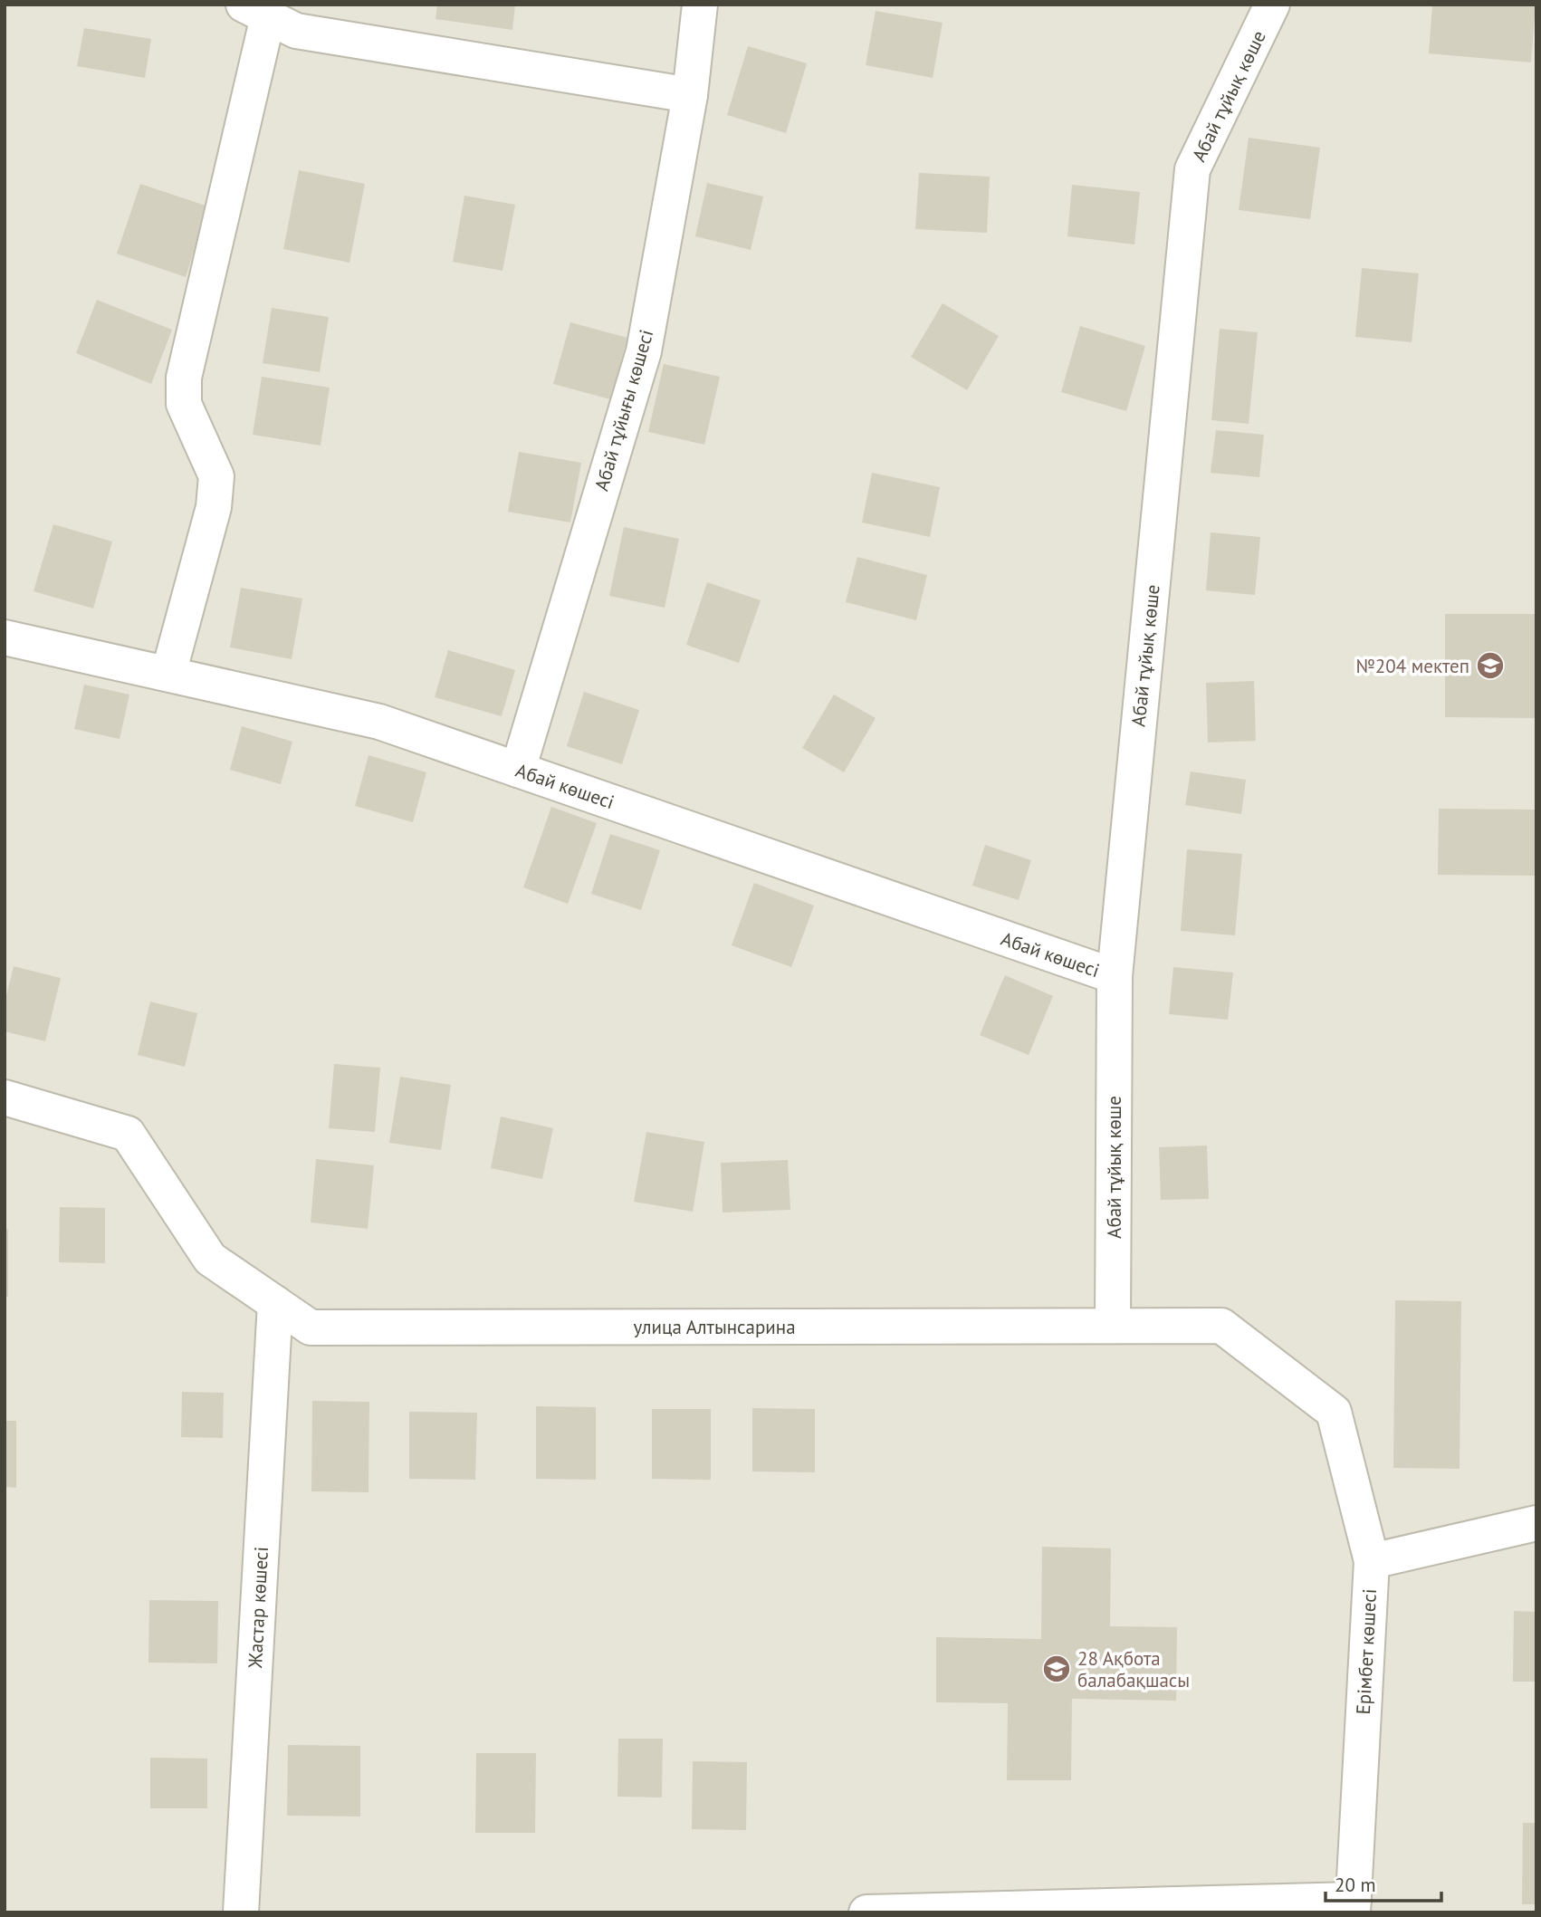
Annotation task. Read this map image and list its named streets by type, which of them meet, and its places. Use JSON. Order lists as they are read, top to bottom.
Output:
{
  "streets": {
    "street": [
      "Абай тұйық көше",
      "Абай тұйығы көшесі",
      "Абай көшесі",
      "улица Алтынсарина",
      "Жастар көшесі",
      "Ерімбет көшесі"
    ]
  },
  "crossings": [
    ["Абай тұйық көше", "Абай көшесі"],
    ["Абай тұйық көше", "улица Алтынсарина"],
    ["Абай тұйығы көшесі", "Абай көшесі"],
    ["улица Алтынсарина", "Жастар көшесі"],
    ["улица Алтынсарина", "Ерімбет көшесі"]
  ],
  "places": {
    "school or university": ["№204 мектеп", "28 Ақбота балабақшасы"]
  },
  "scale_bar": "20 m"
}
